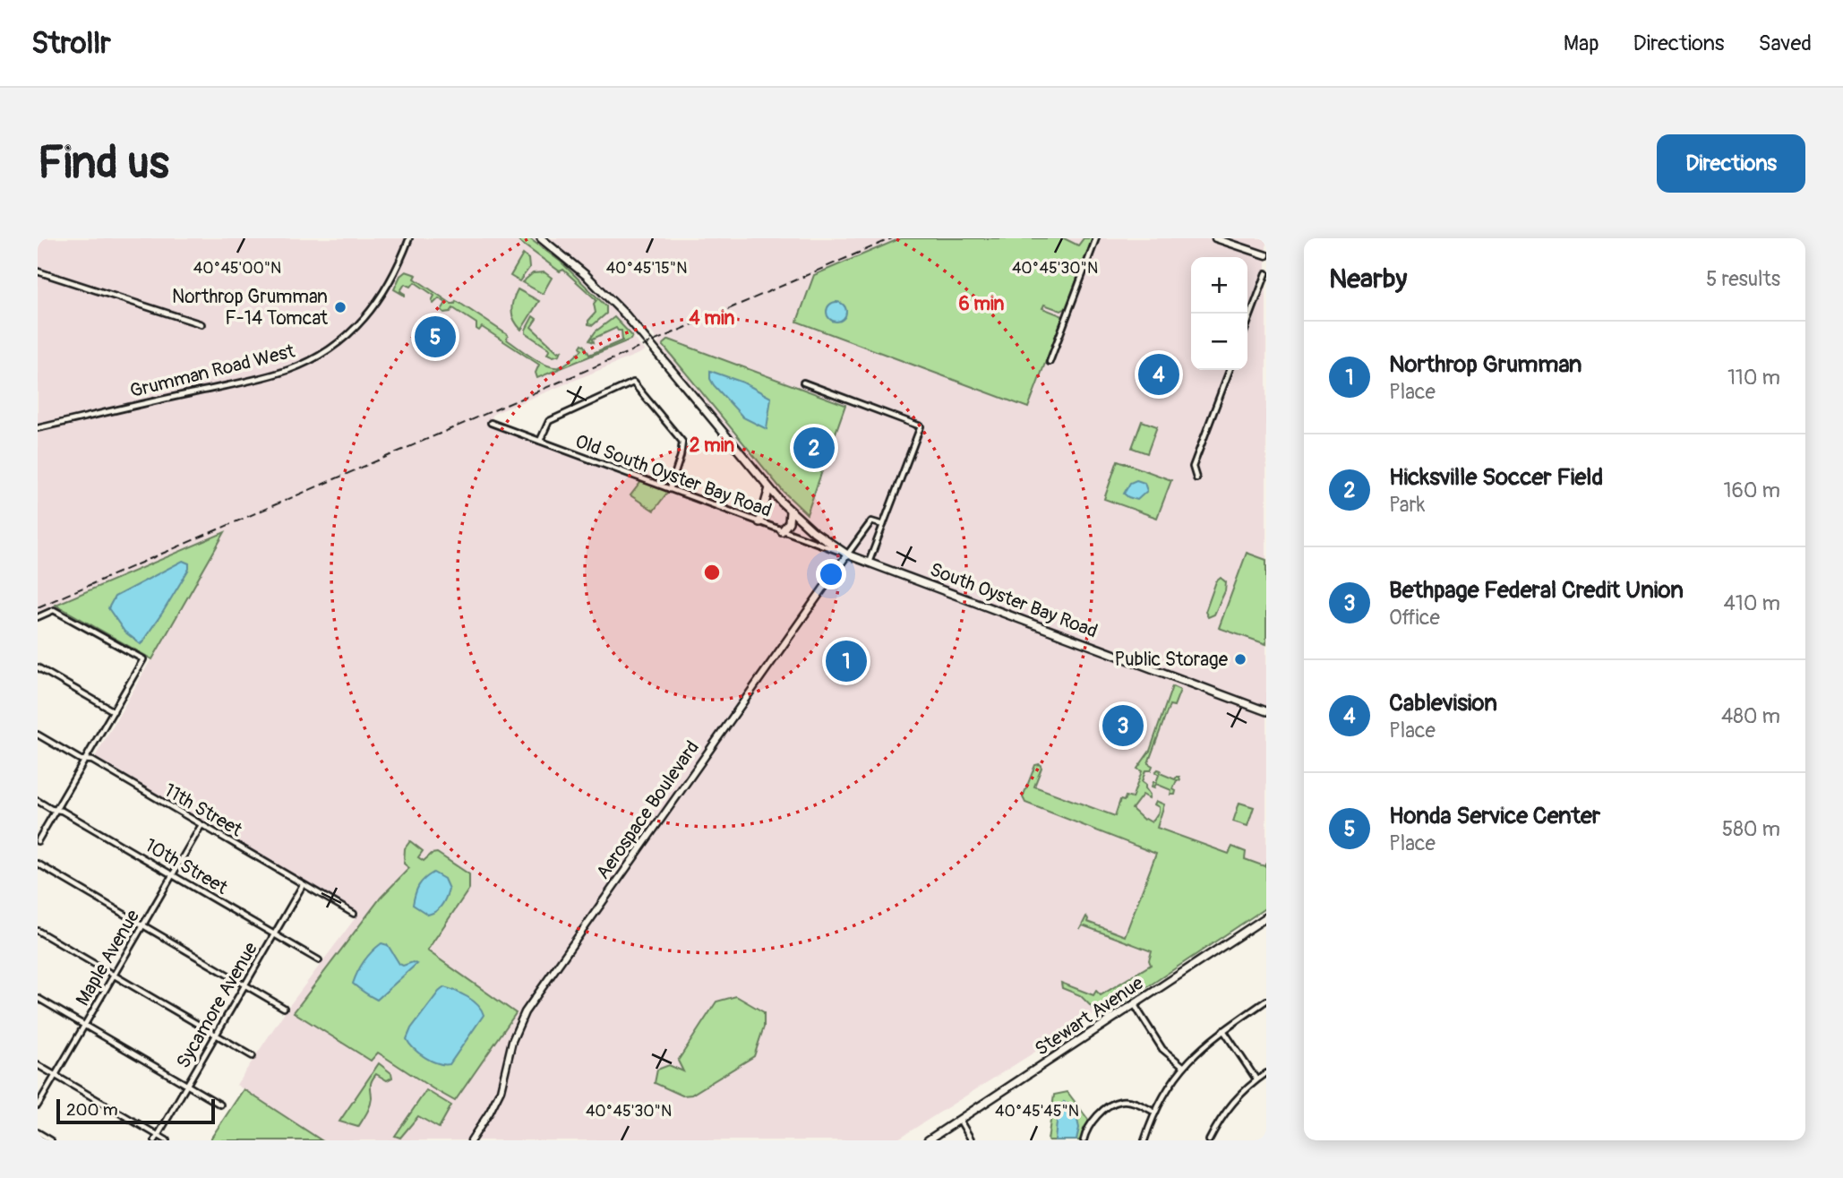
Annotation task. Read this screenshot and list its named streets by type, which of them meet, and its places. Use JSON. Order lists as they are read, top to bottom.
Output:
{
  "streets": {
    "main road": ["South Oyster Bay Road", "Stewart Avenue"],
    "street": [
      "Grumman Road West",
      "Old South Oyster Bay Road",
      "11th Street",
      "Aerospace Boulevard",
      "10th Street",
      "Maple Avenue",
      "Sycamore Avenue"
    ]
  },
  "crossings": [
    ["Old South Oyster Bay Road", "South Oyster Bay Road"],
    ["Old South Oyster Bay Road", "Aerospace Boulevard"],
    ["South Oyster Bay Road", "Aerospace Boulevard"],
    ["11th Street", "Maple Avenue"],
    ["11th Street", "Sycamore Avenue"],
    ["10th Street", "Maple Avenue"],
    ["10th Street", "Sycamore Avenue"]
  ],
  "places": ["Northrop Grumman F-14 Tomcat", "Public Storage"],
  "scale_bar": "200 m",
  "page": {
    "header": "Strollr",
    "nav": ["Map", "Directions", "Saved"],
    "buttons": "Directions",
    "title": "Find us",
    "heading": ["Nearby", "5 results"],
    "map_buttons": ["+", "−"],
    "pins": [
      "5",
      "4",
      "2",
      "1",
      "3"
    ],
    "list": [
      {
        "mark": "1",
        "name": "Northrop Grumman",
        "note": "Place",
        "value": "110 m"
      },
      {
        "mark": "2",
        "name": "Hicksville Soccer Field",
        "note": "Park",
        "value": "160 m"
      },
      {
        "mark": "3",
        "name": "Bethpage Federal Credit Union",
        "note": "Office",
        "value": "410 m"
      },
      {
        "mark": "4",
        "name": "Cablevision",
        "note": "Place",
        "value": "480 m"
      },
      {
        "mark": "5",
        "name": "Honda Service Center",
        "note": "Place",
        "value": "580 m"
      }
    ],
    "scale": "200 m"
  },
  "coordinates": [
    "40°45'00\"N",
    "40°45'15\"N",
    "40°45'30\"N",
    "40°45'45\"N"
  ],
  "rings": ["6 min", "4 min", "2 min"]
}
